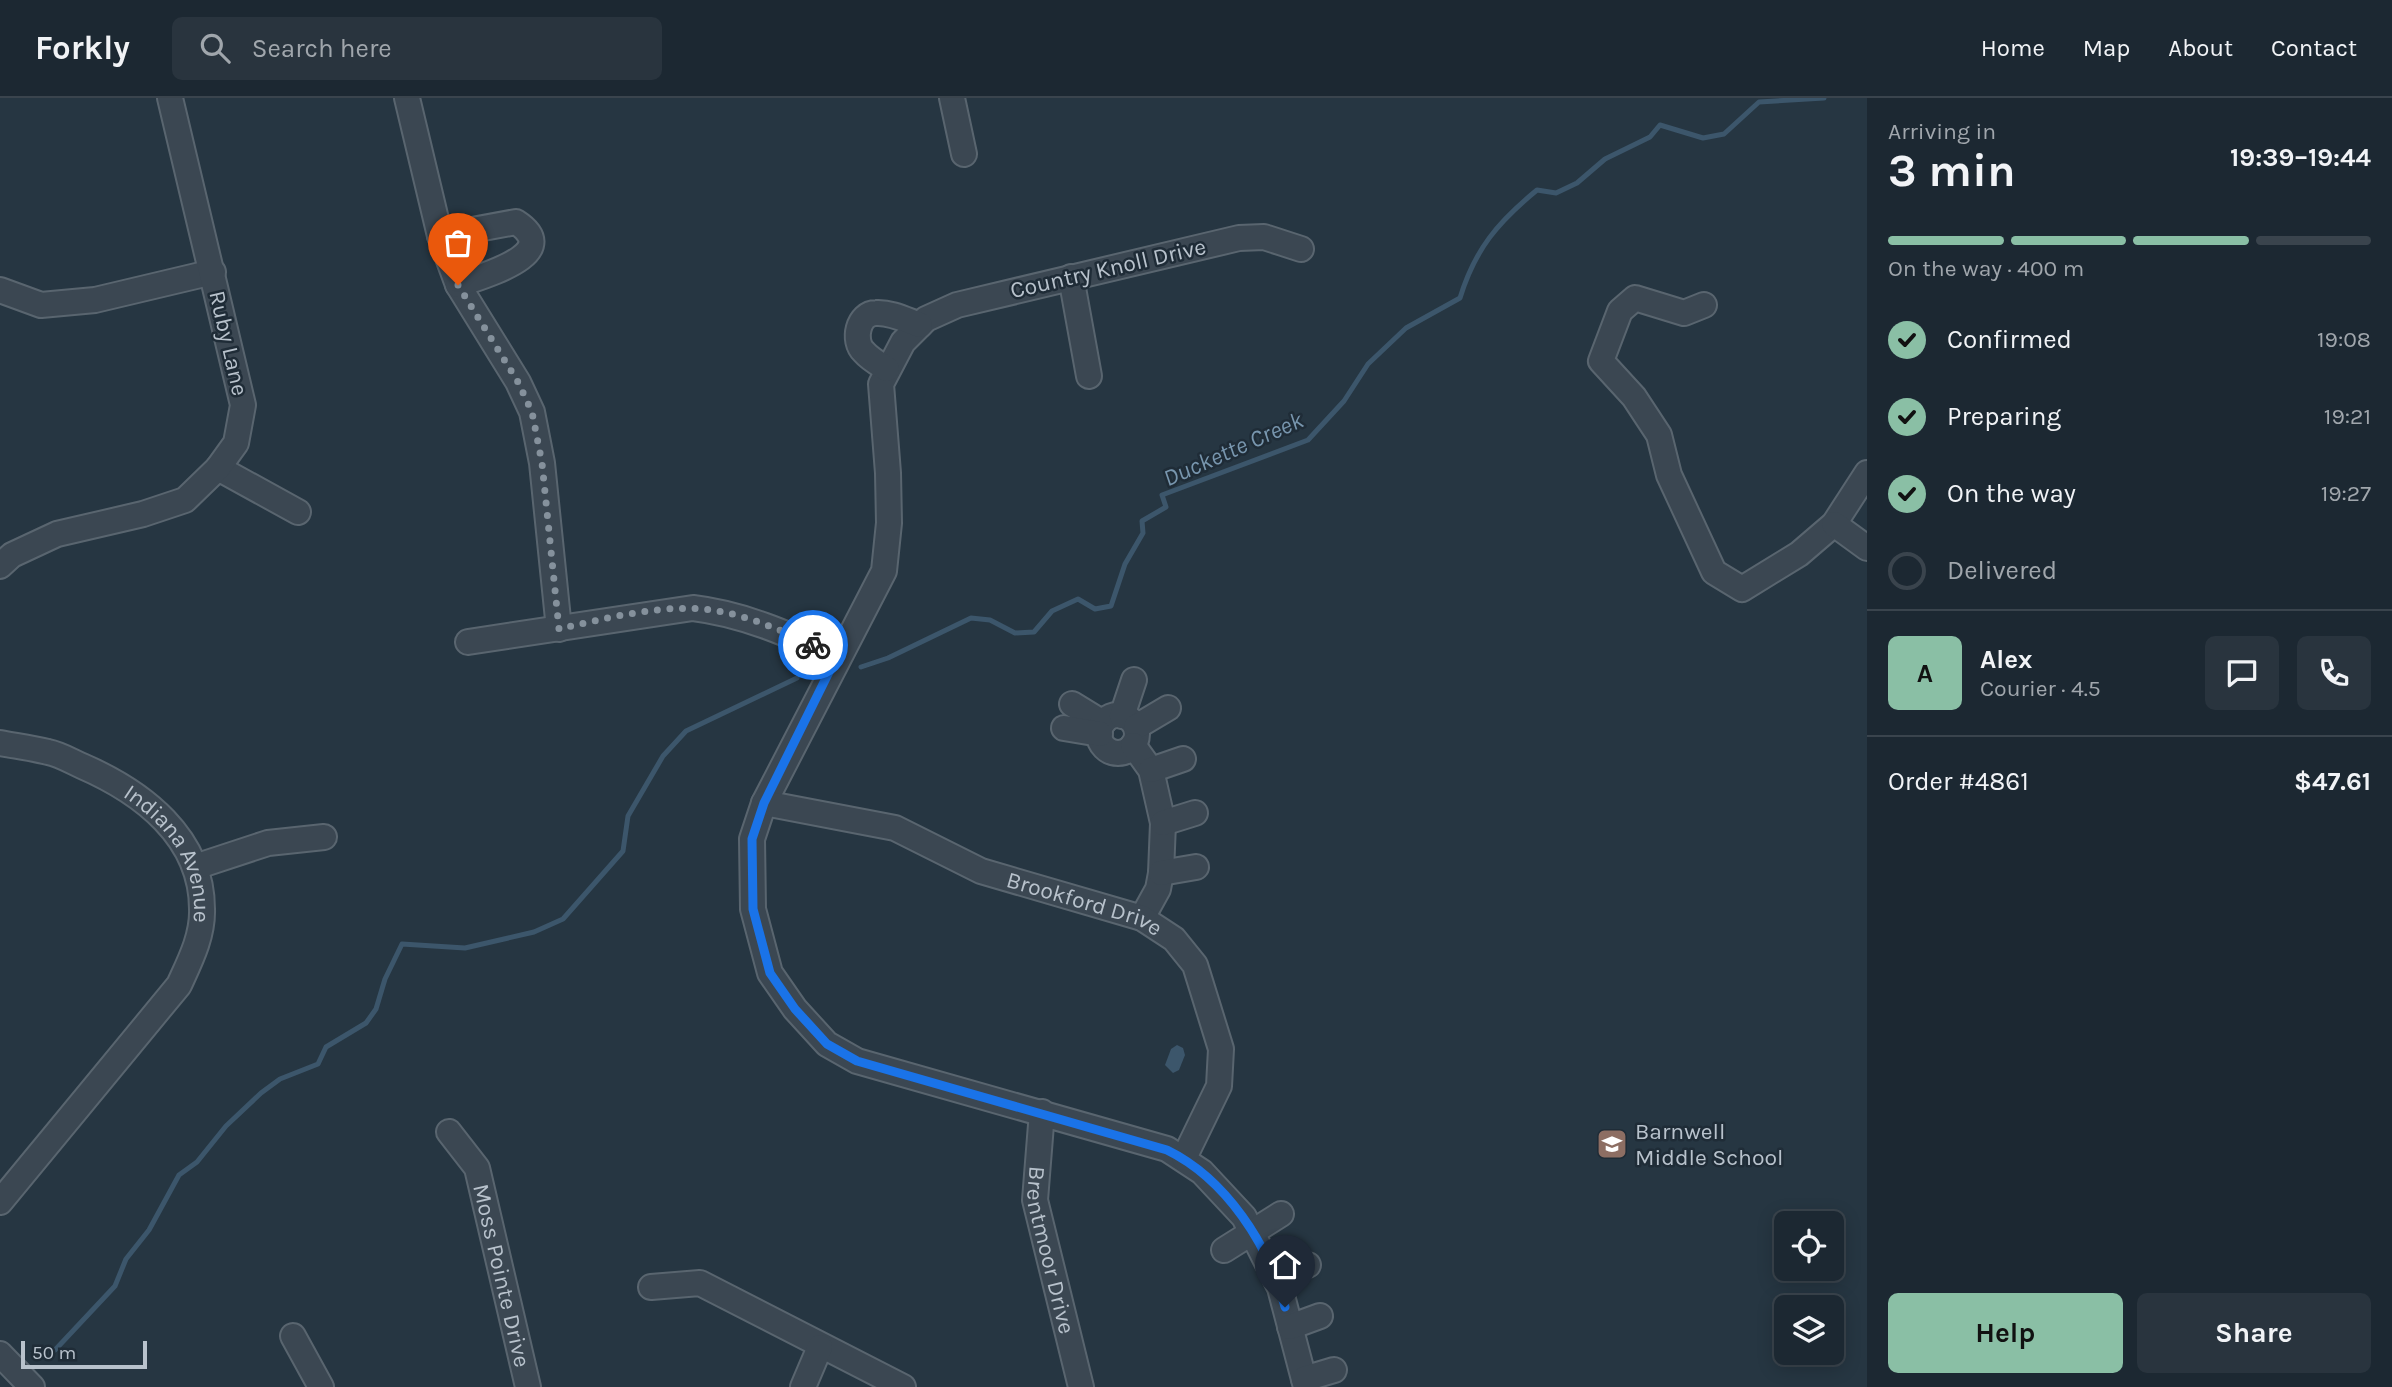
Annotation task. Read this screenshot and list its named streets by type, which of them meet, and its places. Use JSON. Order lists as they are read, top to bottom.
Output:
{
  "streets": {
    "street": [
      "Country Knoll Drive",
      "Ruby Lane",
      "Indiana Avenue",
      "Brookford Drive",
      "Brentmoor Drive",
      "Moss Pointe Drive"
    ]
  },
  "crossings": [
    ["Country Knoll Drive", "Brookford Drive"],
    ["Country Knoll Drive", "Brentmoor Drive"]
  ],
  "water": ["Duckette Creek"],
  "places": {
    "school or university": ["Barnwell Middle School"]
  },
  "scale_bar": "50 m",
  "page": {
    "header": "Forkly",
    "search": "Search here",
    "nav": [
      "Home",
      "Map",
      "About",
      "Contact"
    ],
    "heading": ["3 min", "Arriving in", "19:39–19:44"],
    "panel": [
      "Alex",
      "Courier · 4.5",
      "Order #4861",
      "$47.61"
    ],
    "bar": "On the way · 400 m",
    "list": [
      ["Confirmed", "19:08"],
      ["Preparing", "19:21"],
      ["On the way", "19:27"],
      "Delivered"
    ],
    "round": "A",
    "buttons": ["Help", "Share"],
    "scale": "50 m"
  }
}
